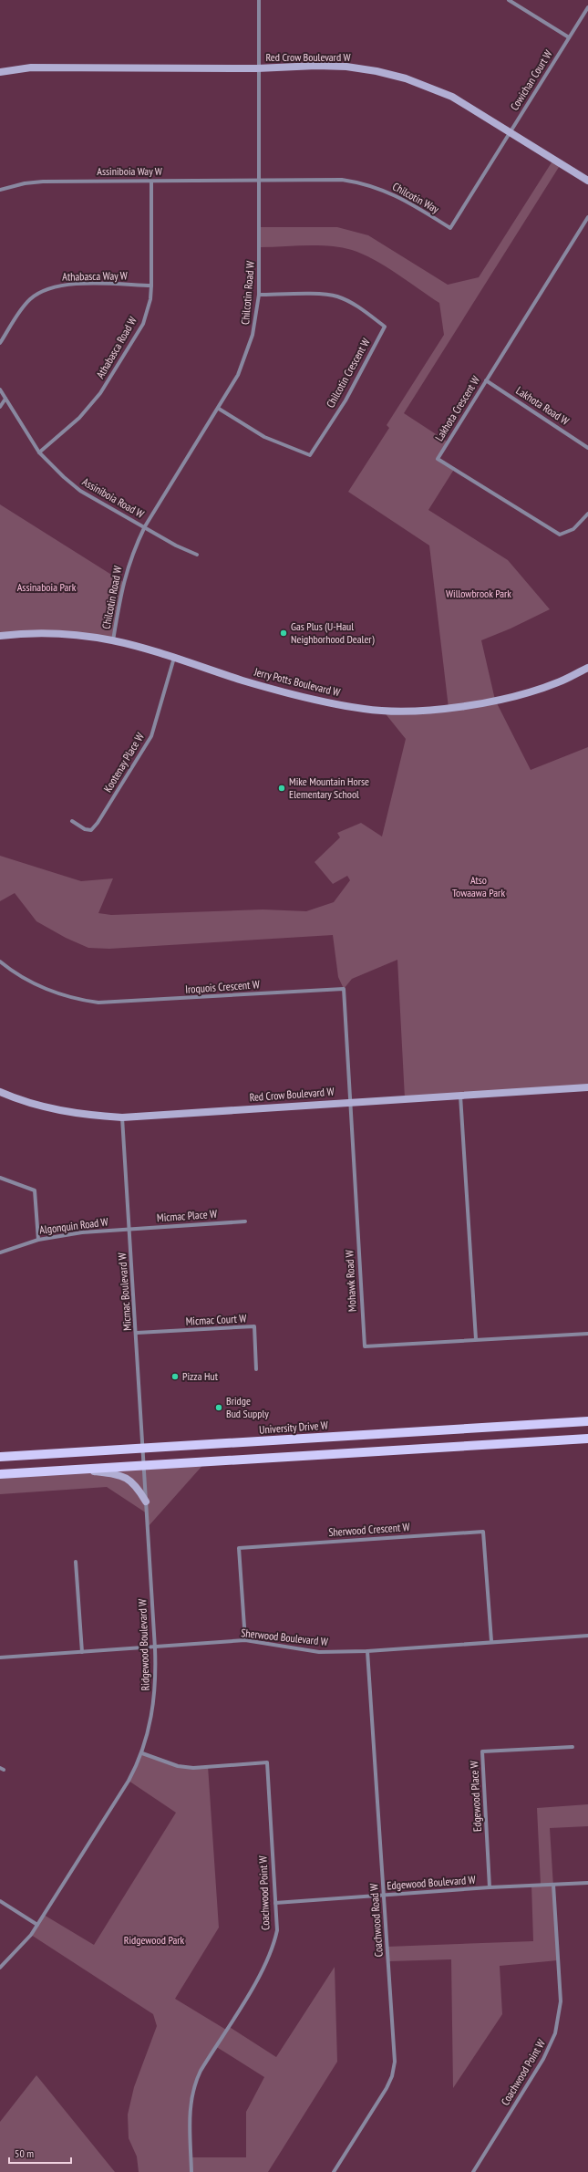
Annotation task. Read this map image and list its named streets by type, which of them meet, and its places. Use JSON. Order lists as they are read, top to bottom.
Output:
{
  "streets": {
    "main road": ["University Drive W"],
    "street": [
      "Red Crow Boulevard W",
      "Cowichan Court W",
      "Assiniboia Way W",
      "Chilcotin Way",
      "Athabasca Way W",
      "Chilcotin Road W",
      "Athabasca Road W",
      "Chilcotin Crescent W",
      "Lakhota Road W",
      "Lakhota Crescent W",
      "Assiniboia Road W",
      "Jerry Potts Boulevard W",
      "Kootenay Place W",
      "Iroquois Crescent W",
      "Micmac Place W",
      "Algonquin Road W",
      "Mohawk Road W",
      "Micmac Boulevard W",
      "Micmac Court W",
      "Sherwood Crescent W",
      "Sherwood Boulevard W",
      "Ridgewood Boulevard W",
      "Edgewood Place W",
      "Edgewood Boulevard W",
      "Coachwood Point W",
      "Coachwood Road W"
    ]
  },
  "crossings": [
    ["Red Crow Boulevard W", "Cowichan Court W"],
    ["Red Crow Boulevard W", "Chilcotin Way"],
    ["Red Crow Boulevard W", "Chilcotin Road W"],
    ["Red Crow Boulevard W", "Iroquois Crescent W"],
    ["Red Crow Boulevard W", "Mohawk Road W"],
    ["Red Crow Boulevard W", "Micmac Boulevard W"],
    ["Cowichan Court W", "Chilcotin Way"],
    ["Assiniboia Way W", "Chilcotin Way"],
    ["Assiniboia Way W", "Chilcotin Road W"],
    ["Assiniboia Way W", "Athabasca Road W"],
    ["Chilcotin Way", "Chilcotin Road W"],
    ["Athabasca Way W", "Athabasca Road W"],
    ["Chilcotin Road W", "Chilcotin Crescent W"],
    ["Chilcotin Road W", "Assiniboia Road W"],
    ["Chilcotin Road W", "Jerry Potts Boulevard W"],
    ["Athabasca Road W", "Assiniboia Road W"],
    ["Lakhota Road W", "Lakhota Crescent W"],
    ["Jerry Potts Boulevard W", "Kootenay Place W"],
    ["Iroquois Crescent W", "Mohawk Road W"],
    ["Micmac Place W", "Algonquin Road W"],
    ["Micmac Place W", "Micmac Boulevard W"],
    ["Algonquin Road W", "Micmac Boulevard W"],
    ["Micmac Boulevard W", "Micmac Court W"],
    ["Micmac Boulevard W", "University Drive W"],
    ["Micmac Boulevard W", "Ridgewood Boulevard W"],
    ["Sherwood Crescent W", "Sherwood Boulevard W"],
    ["Sherwood Boulevard W", "Ridgewood Boulevard W"],
    ["Sherwood Boulevard W", "Coachwood Road W"],
    ["Ridgewood Boulevard W", "Coachwood Point W"],
    ["Edgewood Place W", "Edgewood Boulevard W"],
    ["Edgewood Boulevard W", "Coachwood Point W"],
    ["Edgewood Boulevard W", "Coachwood Road W"]
  ],
  "parks": [
    "Assinaboia Park",
    "Willowbrook Park",
    "Atso Towaawa Park",
    "Ridgewood Park"
  ],
  "places": [
    "Gas Plus (U-Haul Neighborhood Dealer)",
    "Mike Mountain Horse Elementary School",
    "Pizza Hut",
    "Bridge Bud Supply"
  ],
  "scale_bar": "50 m"
}
